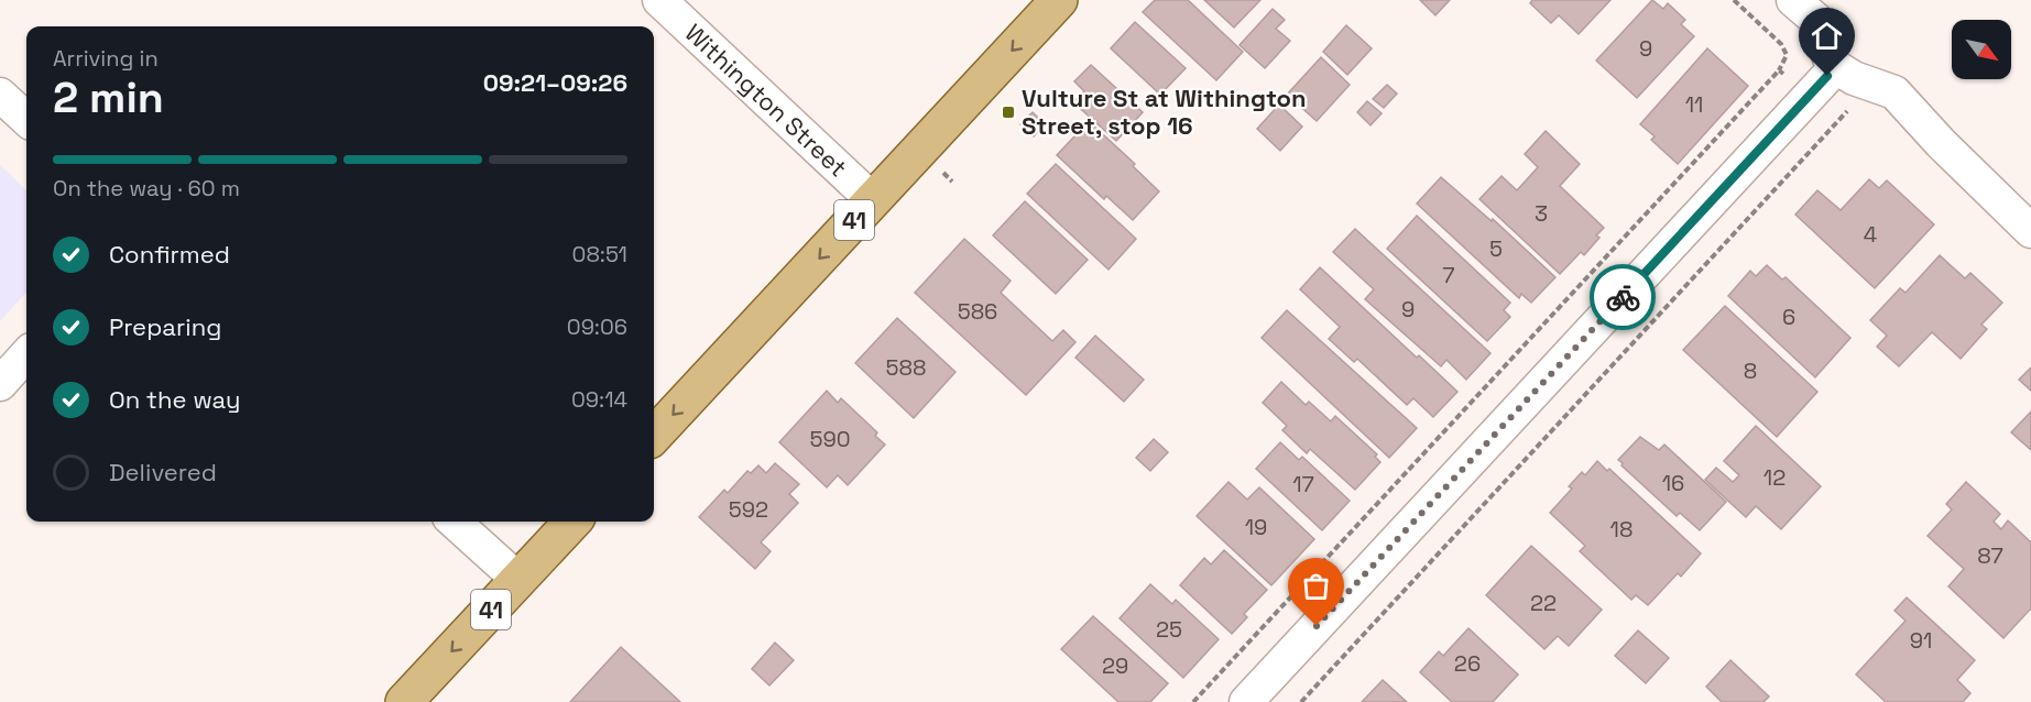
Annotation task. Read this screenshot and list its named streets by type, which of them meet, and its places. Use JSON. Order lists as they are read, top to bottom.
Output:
{
  "streets": {
    "main road": ["41"],
    "street": ["Withington Street"]
  },
  "crossings": [
    ["Withington Street", "41"]
  ],
  "places": {
    "transit": ["Vulture St at Withington Street, stop 16"]
  },
  "house_numbers": [
    "9",
    "11",
    "3",
    "4",
    "5",
    "7",
    "9",
    "586",
    "6",
    "588",
    "8",
    "590",
    "12",
    "16",
    "17",
    "592",
    "19",
    "18",
    "87",
    "22",
    "25",
    "91",
    "26",
    "29"
  ],
  "north": "bottom right",
  "page": {
    "heading": ["2 min", "Arriving in", "09:21–09:26"],
    "bar": "On the way · 60 m",
    "list": [
      ["Confirmed", "08:51"],
      ["Preparing", "09:06"],
      ["On the way", "09:14"],
      "Delivered"
    ]
  }
}
